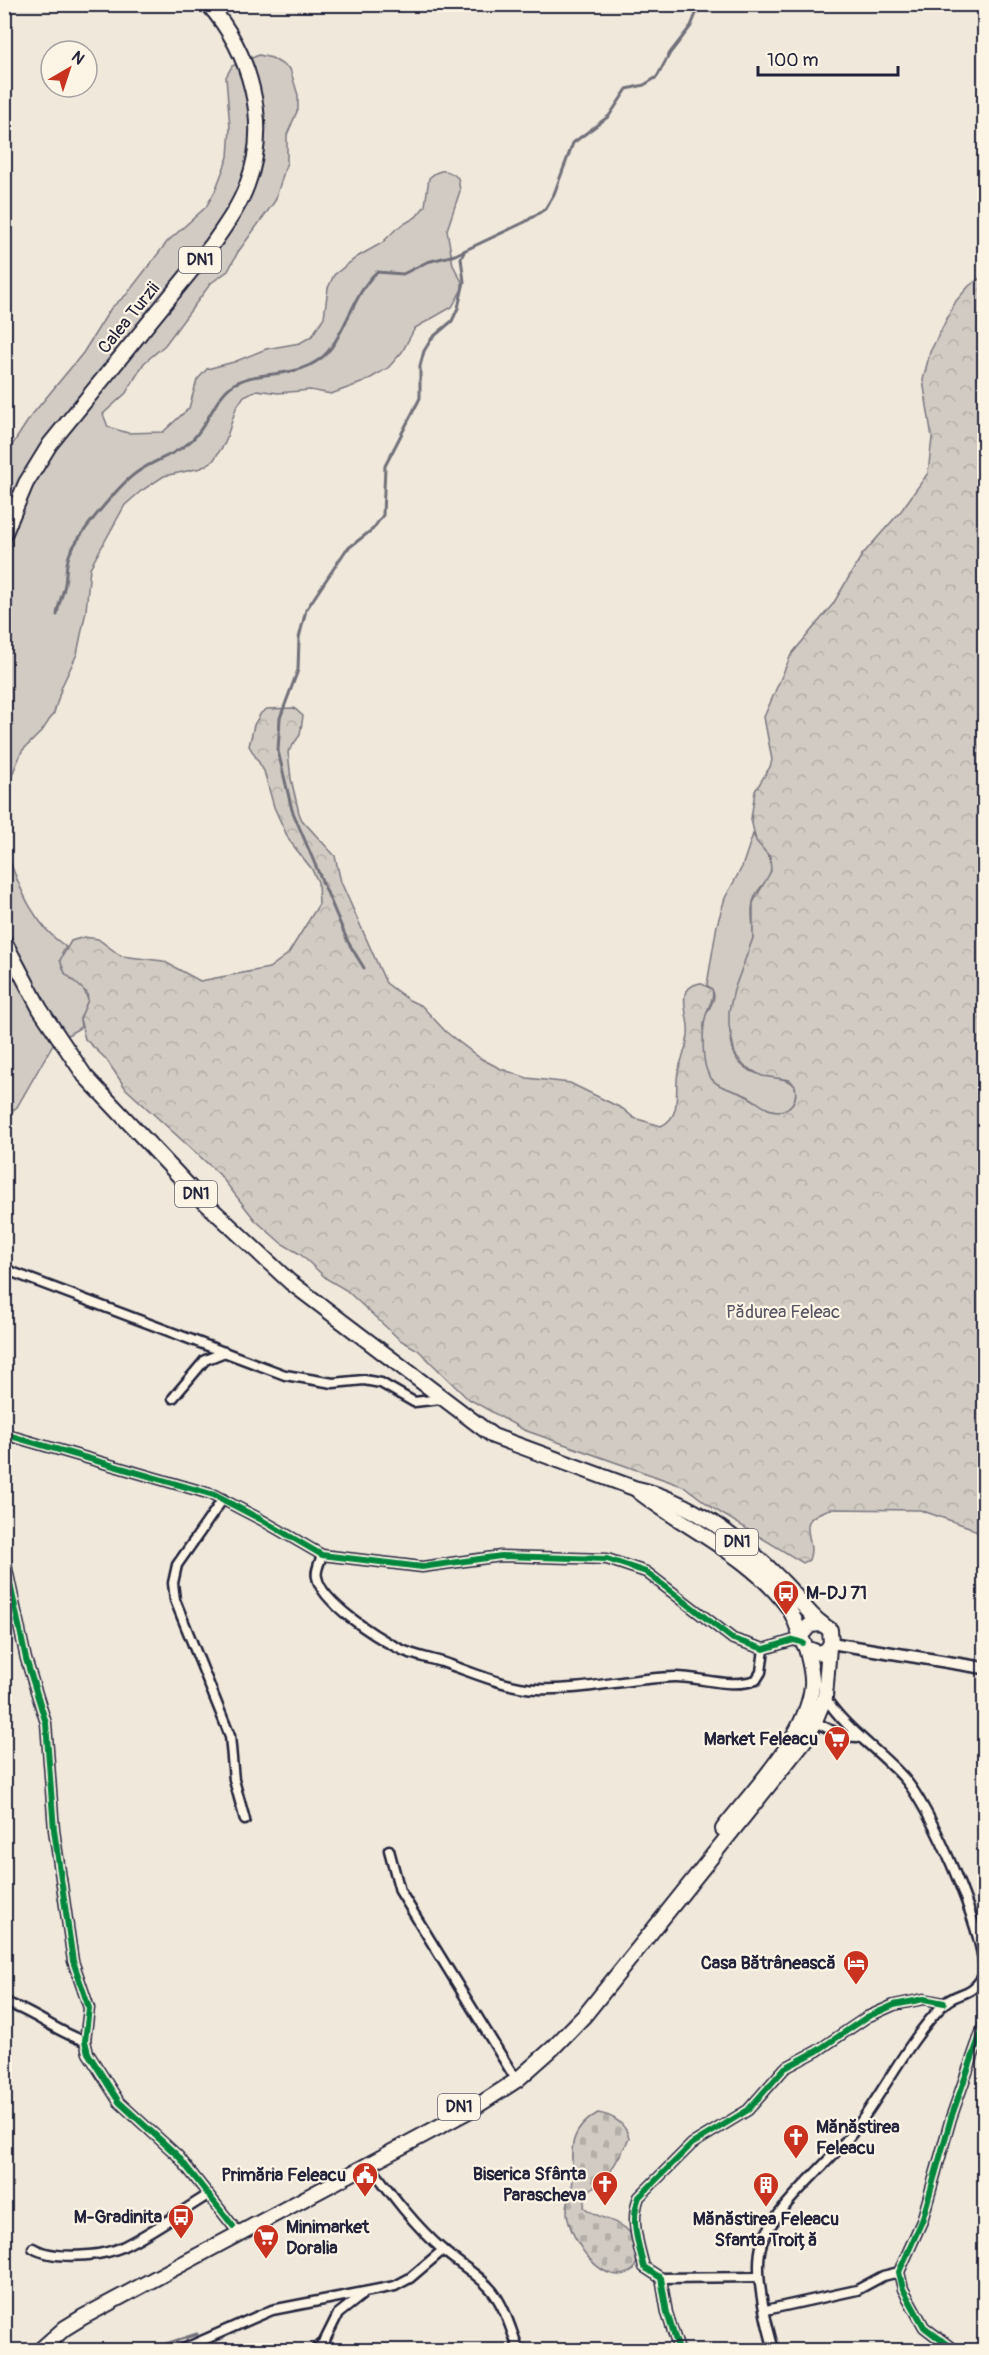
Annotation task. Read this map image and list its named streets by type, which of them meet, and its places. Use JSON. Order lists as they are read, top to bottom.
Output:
{
  "streets": {
    "main road": ["DN1", "Calea Turzii"]
  },
  "parks": ["Pădurea Feleac"],
  "places": {
    "bus stop": ["M-DJ 71", "M-Gradinita"],
    "supermarket": ["Market Feleacu", "Minimarket Doralia"],
    "hotel": ["Casa Bătrânească"],
    "church": ["Mănăstirea Feleacu", "Biserica Sfânta Parascheva"],
    "public building": ["Primăria Feleacu"],
    "building": ["Mănăstirea Feleacu Sfanta Troiță"]
  },
  "scale_bar": "100 m",
  "north": "top right"
}
